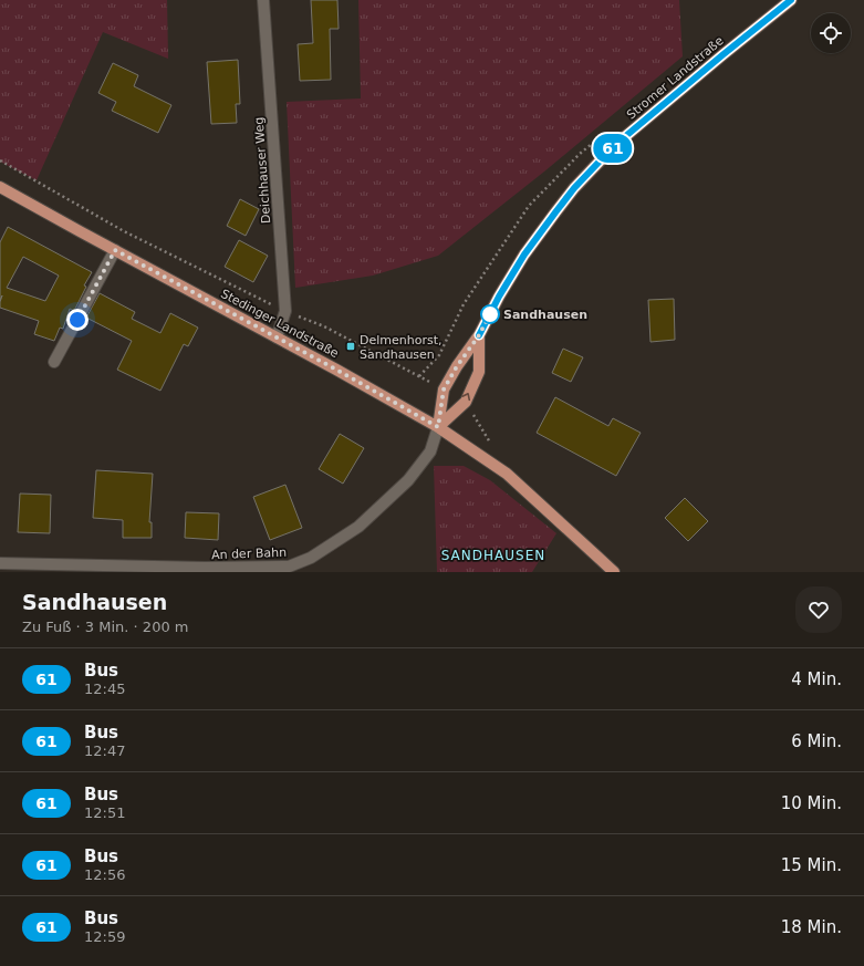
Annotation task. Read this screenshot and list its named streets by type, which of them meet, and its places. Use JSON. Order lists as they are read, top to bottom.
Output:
{
  "streets": {
    "main road": ["Stromer Landstraße", "Stedinger Landstraße"],
    "street": ["Deichhauser Weg", "An der Bahn"]
  },
  "crossings": [
    ["Stromer Landstraße", "Stedinger Landstraße"],
    ["Stromer Landstraße", "An der Bahn"],
    ["Deichhauser Weg", "Stedinger Landstraße"],
    ["Stedinger Landstraße", "An der Bahn"]
  ],
  "districts": ["SANDHAUSEN"],
  "places": {
    "other": ["Sandhausen"],
    "transit": ["Delmenhorst, Sandhausen"]
  },
  "lines": ["bus line 61"],
  "page": {
    "on_map": "61",
    "heading": ["Sandhausen", "Zu Fuß · 3 Min. · 200 m"],
    "list": [
      {
        "mark": "61",
        "name": "Bus",
        "note": "12:45",
        "value": "4 Min."
      },
      {
        "mark": "61",
        "name": "Bus",
        "note": "12:47",
        "value": "6 Min."
      },
      {
        "mark": "61",
        "name": "Bus",
        "note": "12:51",
        "value": "10 Min."
      },
      {
        "mark": "61",
        "name": "Bus",
        "note": "12:56",
        "value": "15 Min."
      },
      {
        "mark": "61",
        "name": "Bus",
        "note": "12:59",
        "value": "18 Min."
      }
    ]
  }
}
